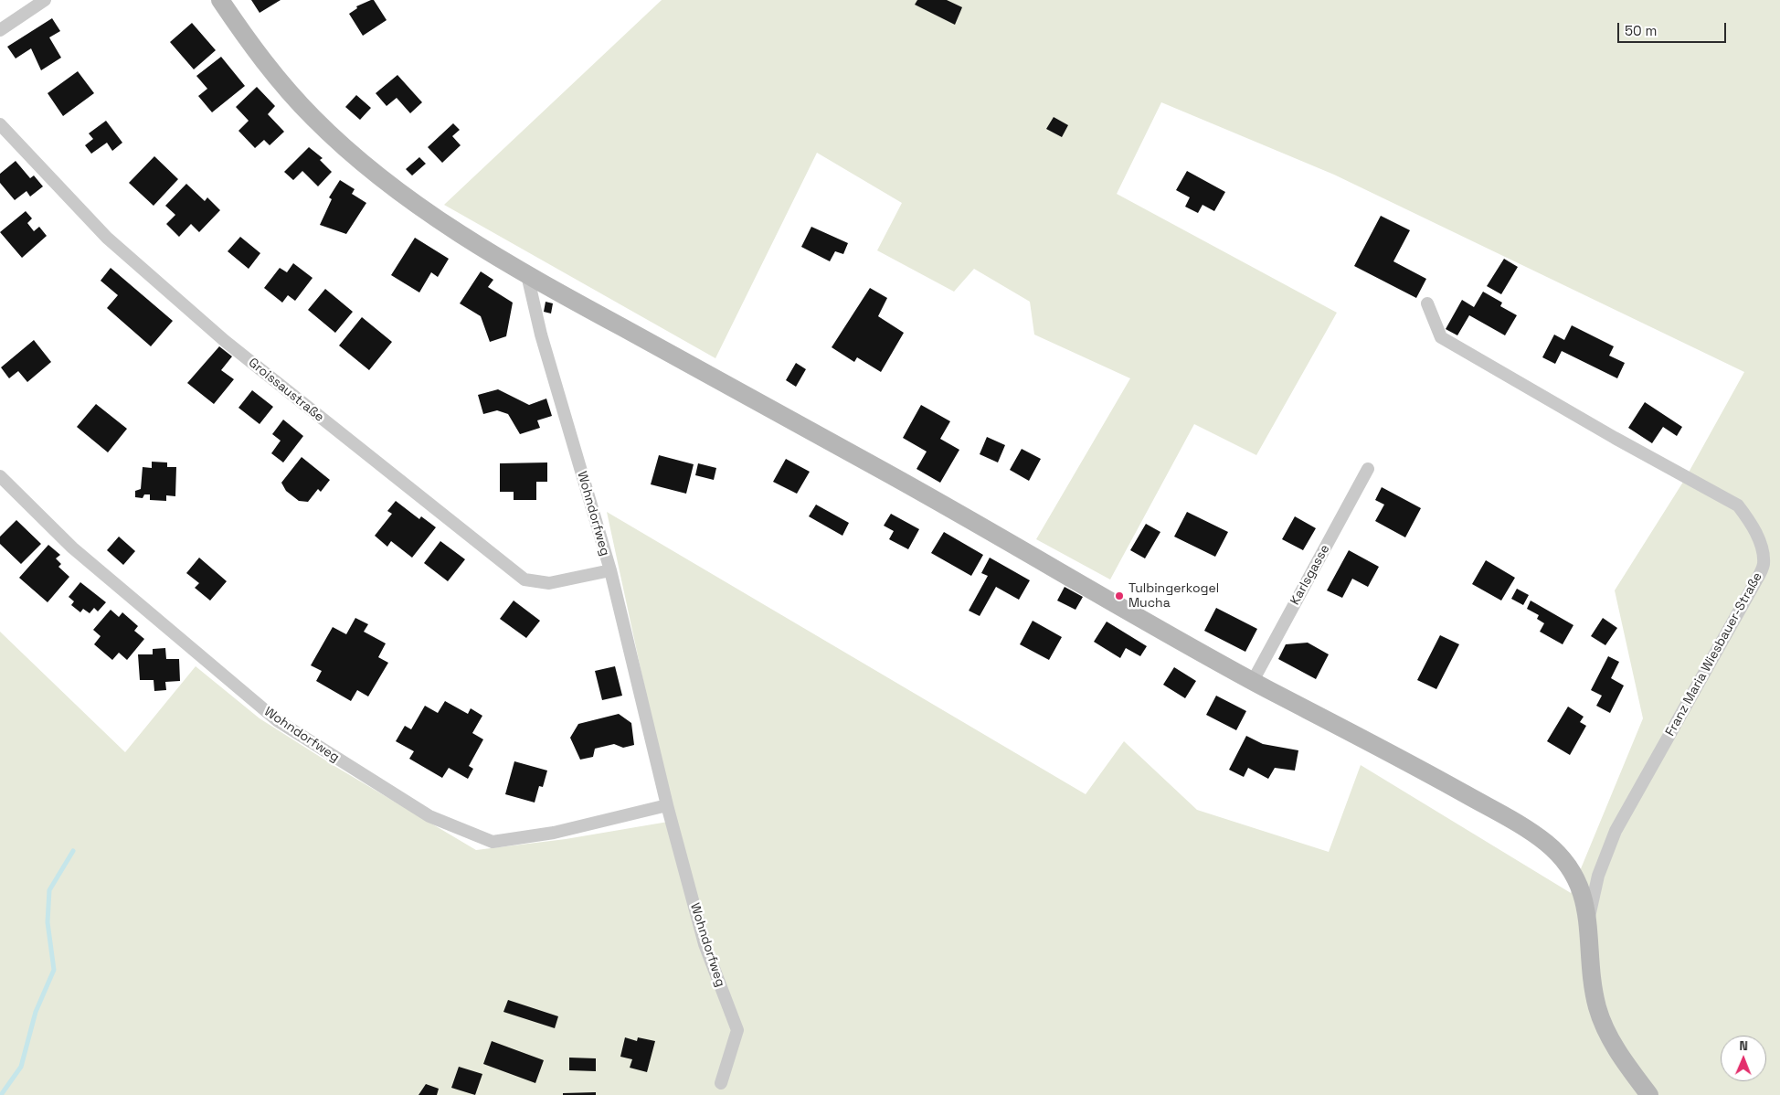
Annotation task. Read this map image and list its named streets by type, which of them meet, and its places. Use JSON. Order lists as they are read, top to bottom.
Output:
{
  "streets": {
    "street": [
      "Groissaustraße",
      "Wohndorfweg",
      "Karlsgasse",
      "Franz Maria Wiesbauer-Straße"
    ]
  },
  "crossings": [
    ["Groissaustraße", "Wohndorfweg"]
  ],
  "places": ["Tulbingerkogel Mucha"],
  "scale_bar": "50 m",
  "north": "top"
}
